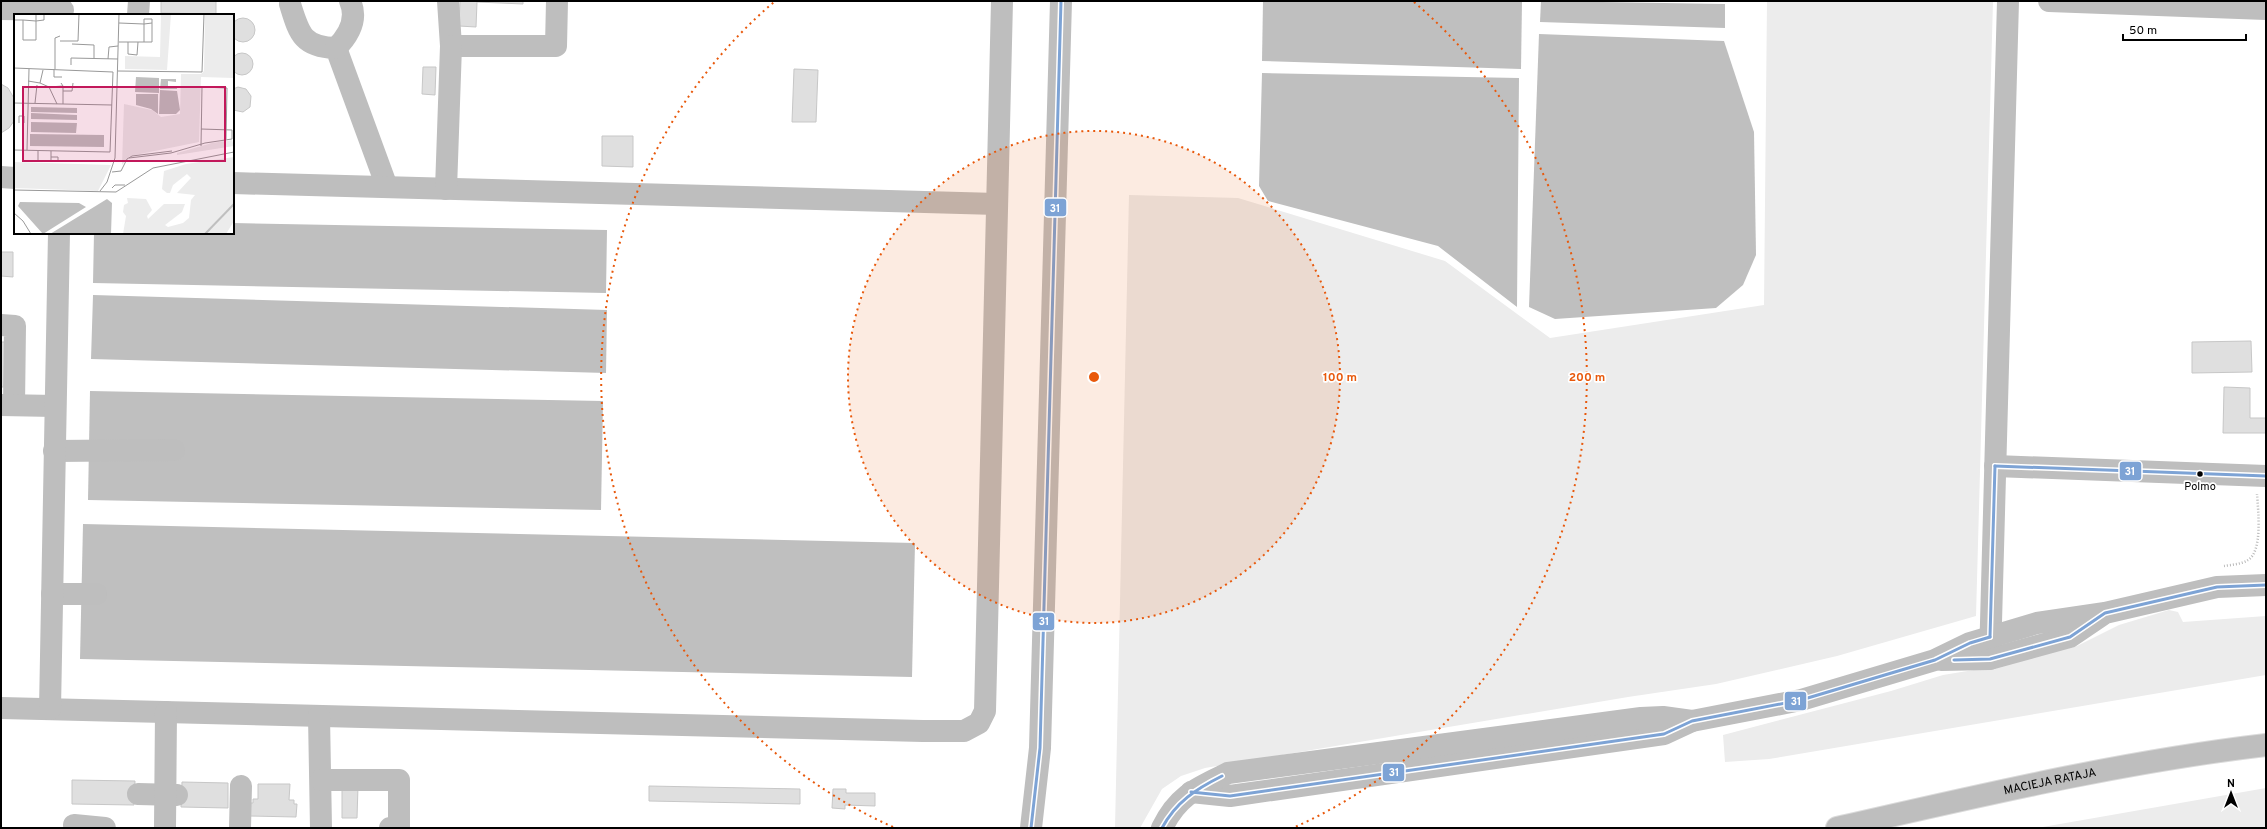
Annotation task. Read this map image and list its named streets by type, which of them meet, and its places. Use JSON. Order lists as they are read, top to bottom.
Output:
{
  "streets": {
    "street": ["MACIEJA RATAJA"]
  },
  "places": ["Polmo"],
  "lines": ["transit line 31"],
  "scale_bar": "50 m",
  "north": "top",
  "rings": ["100 m", "200 m"]
}
